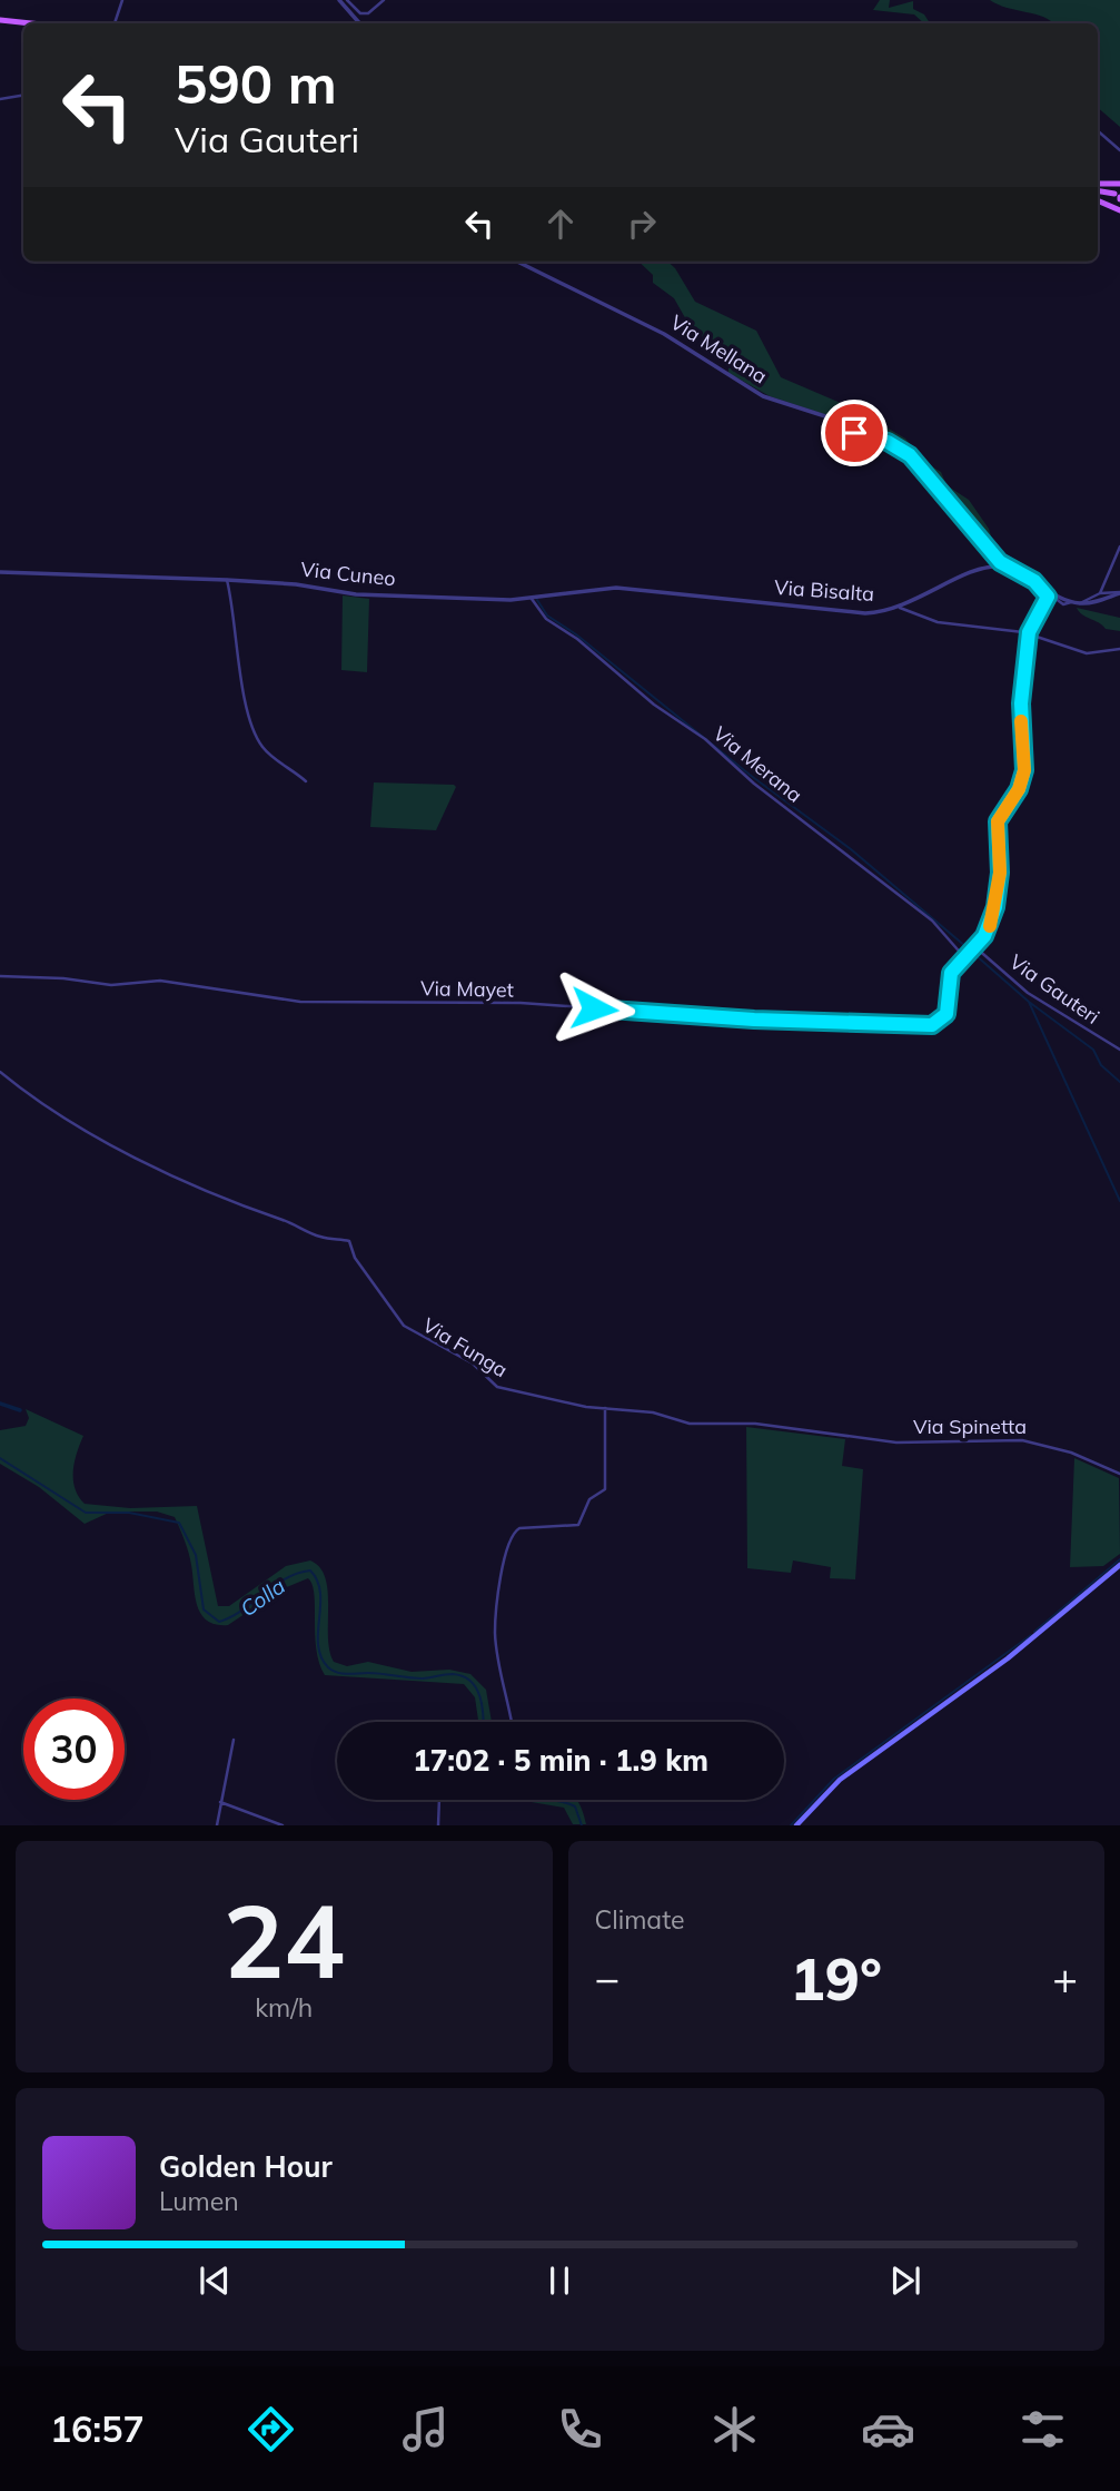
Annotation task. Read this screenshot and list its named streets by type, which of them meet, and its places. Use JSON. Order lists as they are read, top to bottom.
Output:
{
  "streets": {
    "street": [
      "Via Mellana",
      "Via Cuneo",
      "Via Bisalta",
      "Via Merana",
      "Via Mayet",
      "Via Gauteri",
      "Via Funga",
      "Via Spinetta"
    ]
  },
  "crossings": [
    ["Via Mellana", "Via Bisalta"],
    ["Via Cuneo", "Via Bisalta"],
    ["Via Cuneo", "Via Merana"],
    ["Via Merana", "Via Mayet"],
    ["Via Funga", "Via Spinetta"]
  ],
  "water": ["Colla"],
  "page": {
    "turn": ["590 m", "Via Gauteri"],
    "limit": "30",
    "trip": "17:02 · 5 min · 1.9 km",
    "tile": [
      ["24", "km/h"],
      "Climate"
    ],
    "heat": ["−", "19°", "+"],
    "song": ["Golden Hour", "Lumen"],
    "tabs": "16:57"
  }
}
